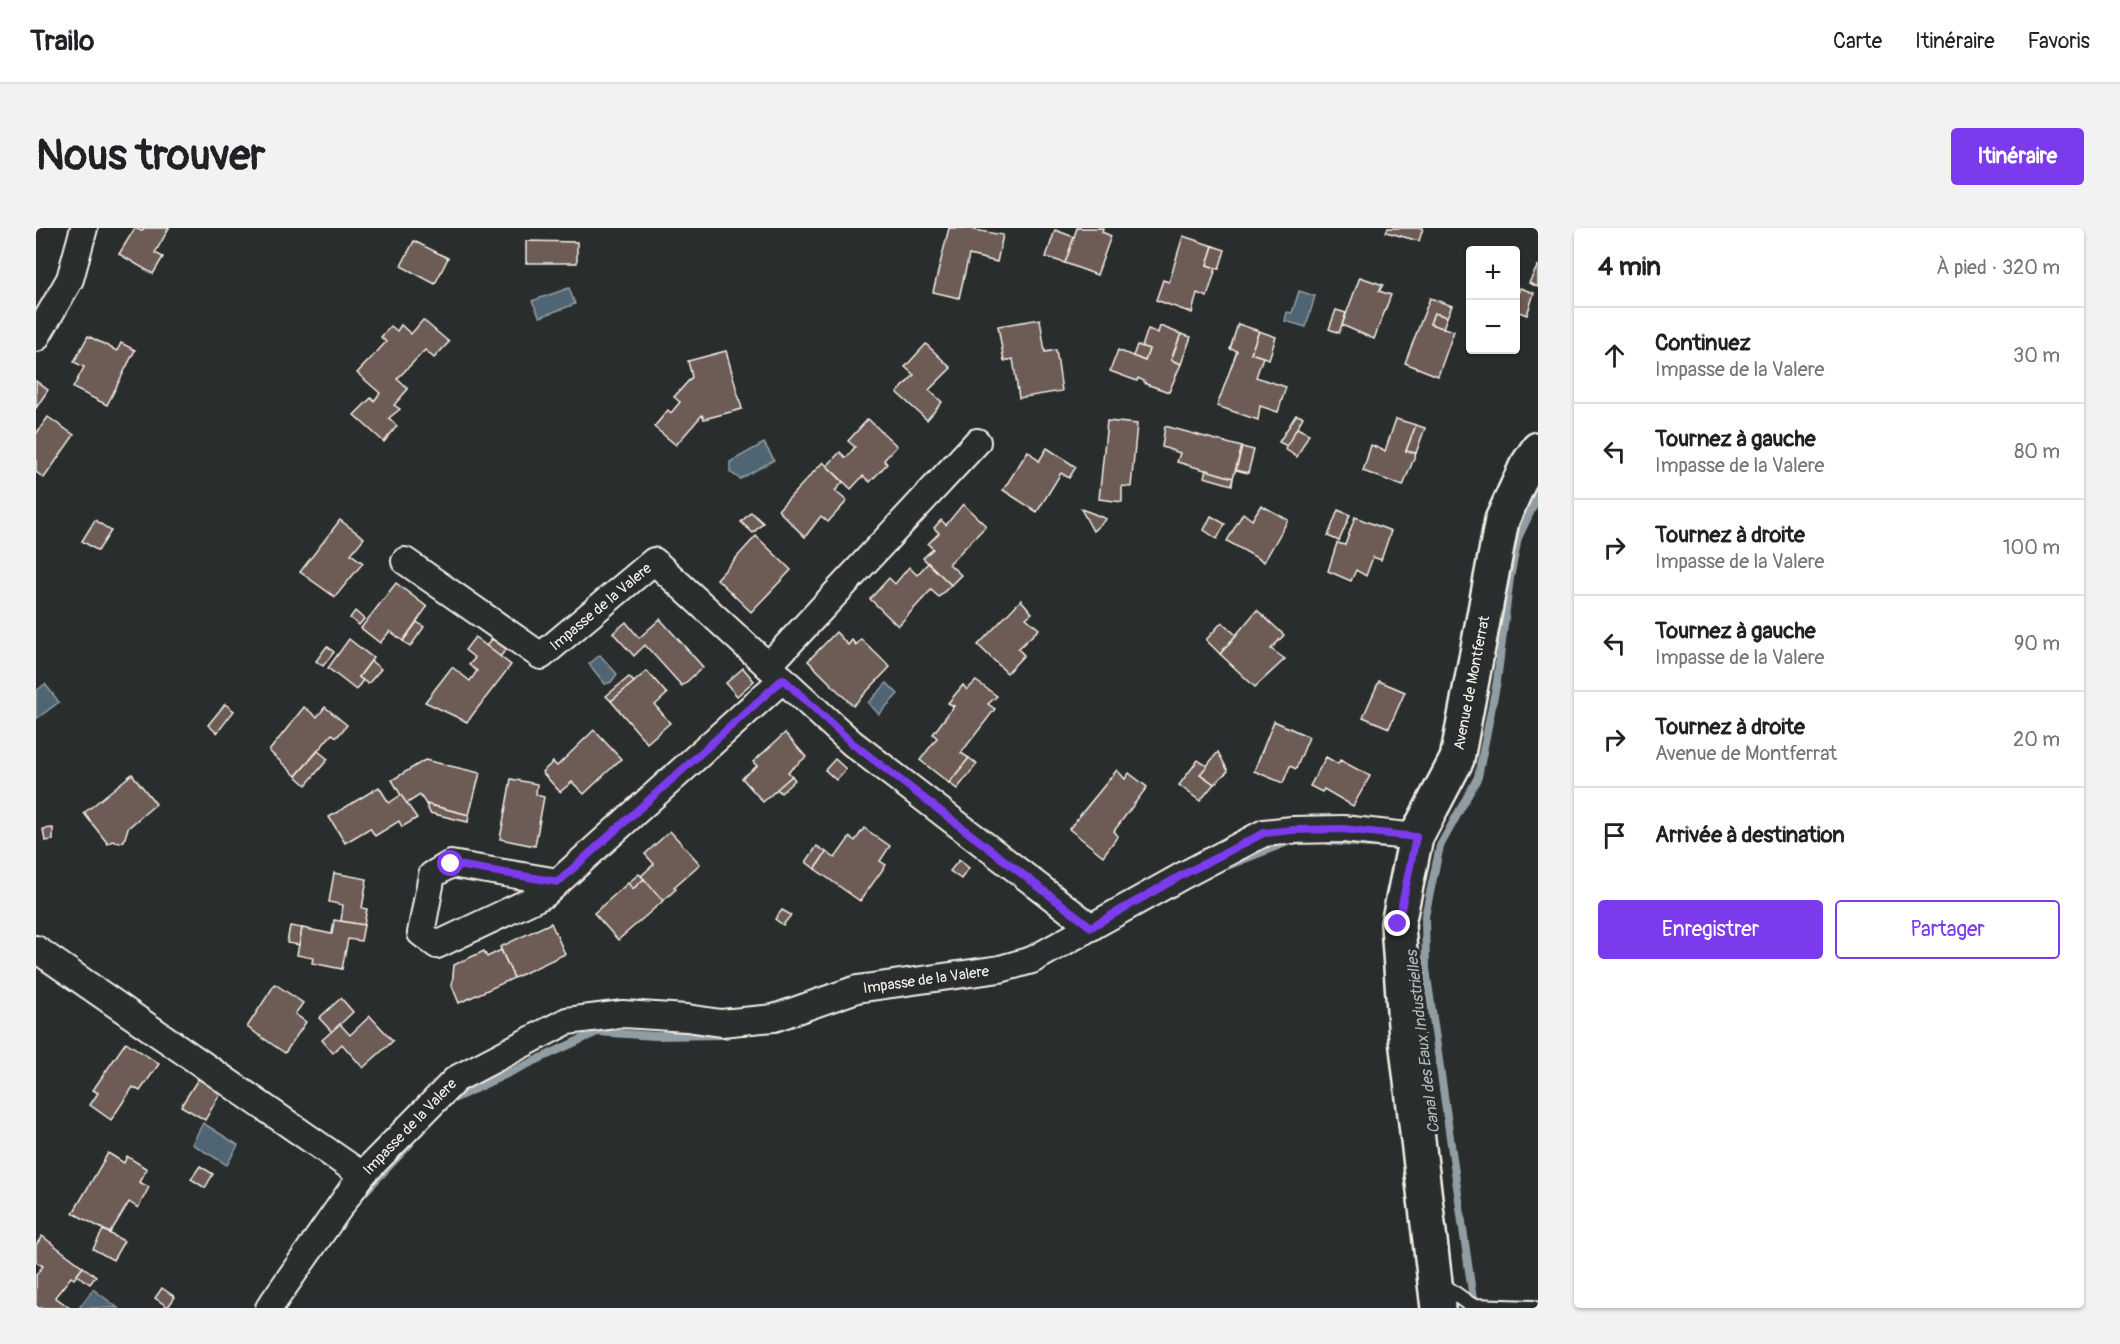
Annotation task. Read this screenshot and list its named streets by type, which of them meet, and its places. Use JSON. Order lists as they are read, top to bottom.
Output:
{
  "streets": {
    "street": ["Impasse de la Valere", "Avenue de Montferrat"]
  },
  "crossings": [
    ["Impasse de la Valere", "Avenue de Montferrat"]
  ],
  "water": ["Canal des Eaux Industrielles"],
  "page": {
    "header": "Trailo",
    "nav": ["Carte", "Itinéraire", "Favoris"],
    "buttons": [
      "Itinéraire",
      ["Enregistrer", "Partager"]
    ],
    "title": "Nous trouver",
    "heading": ["4 min", "À pied · 320 m"],
    "map_buttons": ["+", "−"],
    "list": [
      ["Continuez", "Impasse de la Valere", "30 m"],
      ["Tournez à gauche", "Impasse de la Valere", "80 m"],
      ["Tournez à droite", "Impasse de la Valere", "100 m"],
      ["Tournez à gauche", "Impasse de la Valere", "90 m"],
      ["Tournez à droite", "Avenue de Montferrat", "20 m"],
      "Arrivée à destination"
    ]
  }
}
